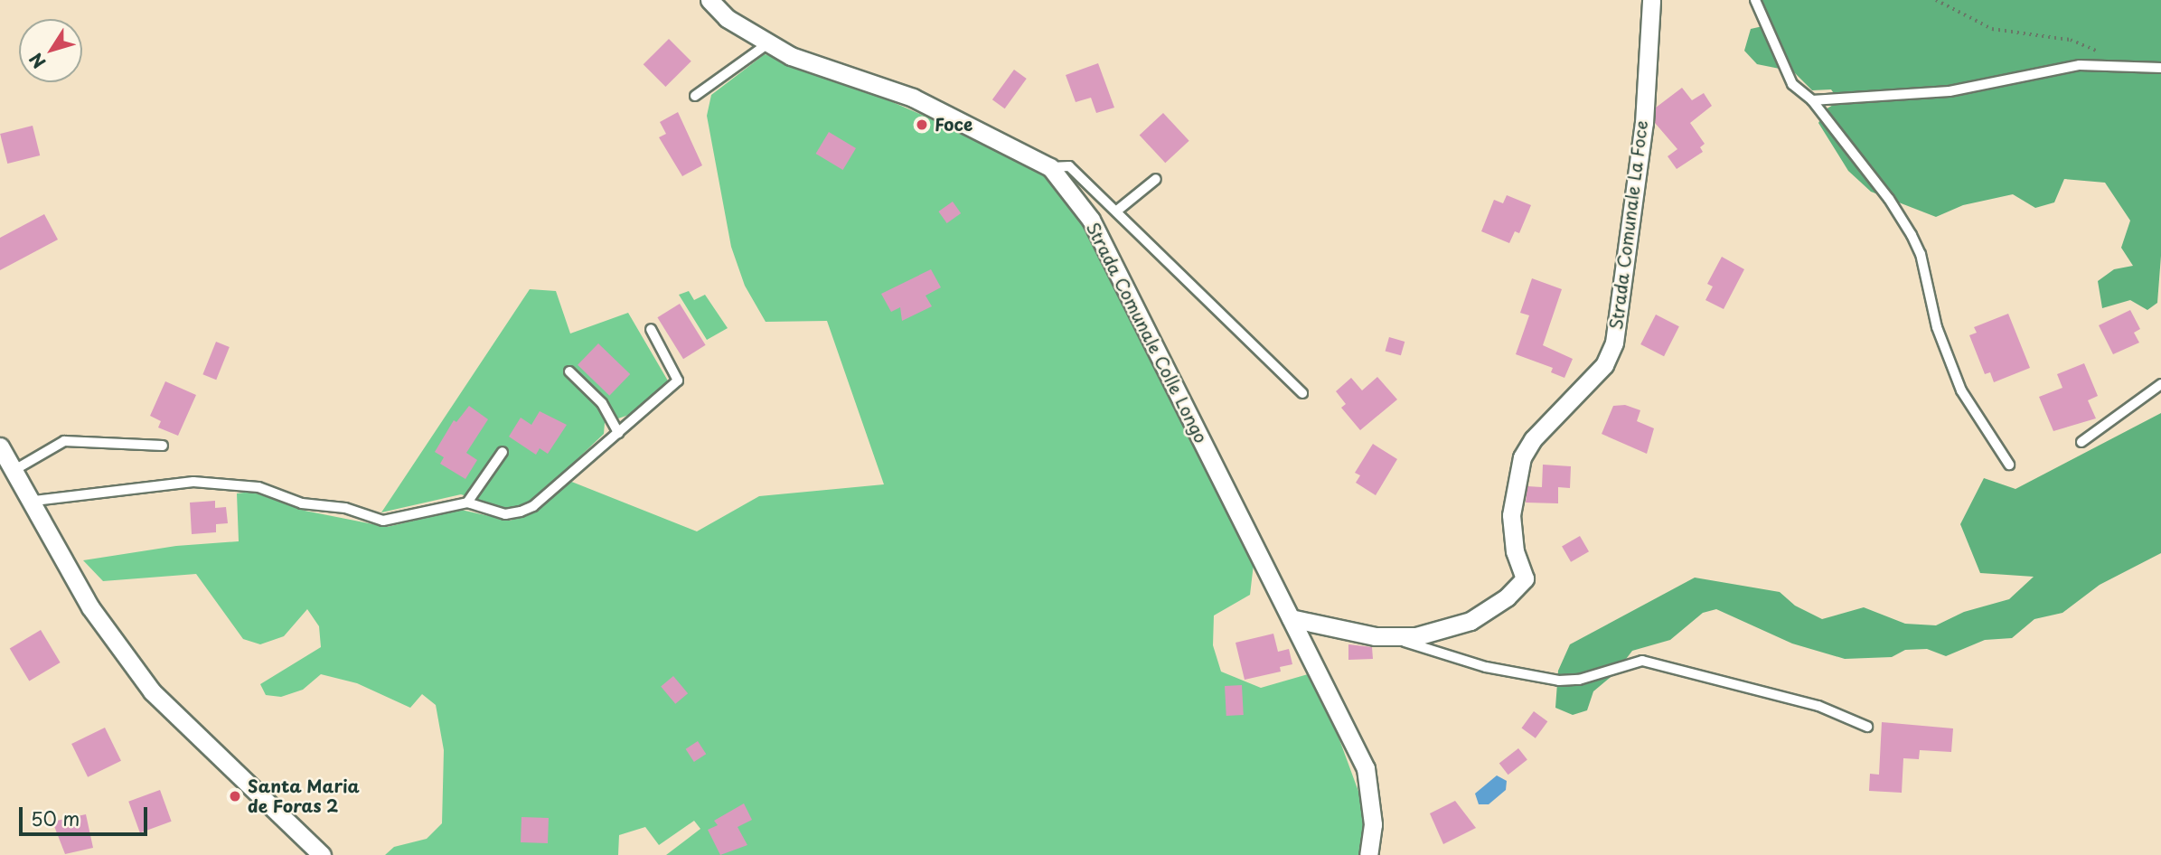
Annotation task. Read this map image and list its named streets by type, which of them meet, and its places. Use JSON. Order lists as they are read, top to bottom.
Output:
{
  "streets": {
    "street": ["Strada Comunale La Foce", "Strada Comunale Colle Longo"]
  },
  "crossings": [
    ["Strada Comunale La Foce", "Strada Comunale Colle Longo"]
  ],
  "places": ["Foce", "Santa Maria de Foras 2"],
  "scale_bar": "50 m",
  "north": "bottom left"
}
